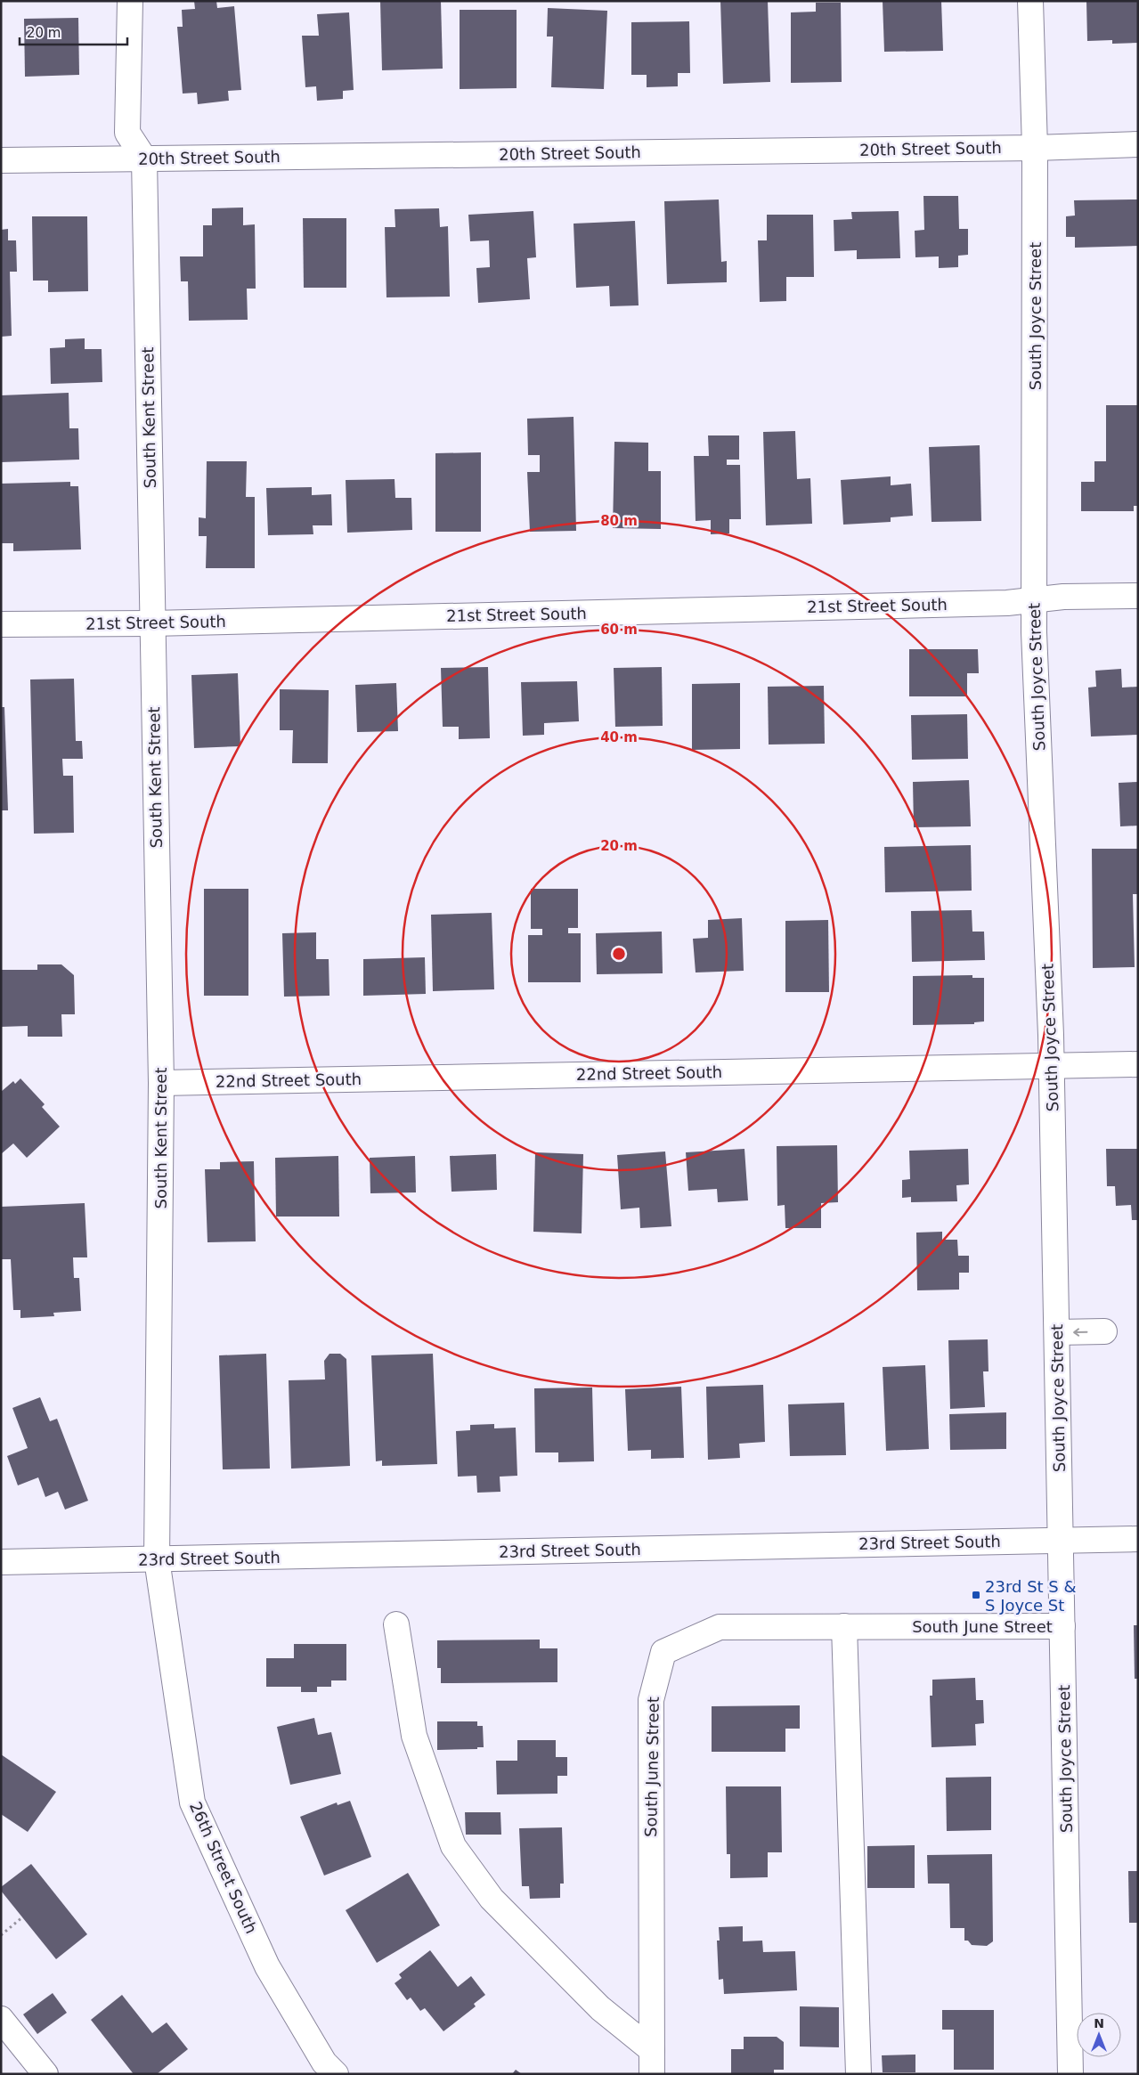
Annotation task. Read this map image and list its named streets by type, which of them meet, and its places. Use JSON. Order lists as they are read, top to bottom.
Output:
{
  "streets": {
    "street": [
      "20th Street South",
      "South Joyce Street",
      "South Kent Street",
      "21st Street South",
      "22nd Street South",
      "23rd Street South",
      "South June Street",
      "26th Street South"
    ]
  },
  "crossings": [
    ["20th Street South", "South Joyce Street"],
    ["20th Street South", "South Kent Street"],
    ["South Joyce Street", "21st Street South"],
    ["South Joyce Street", "22nd Street South"],
    ["South Joyce Street", "23rd Street South"],
    ["South Joyce Street", "South June Street"],
    ["South Kent Street", "21st Street South"],
    ["South Kent Street", "22nd Street South"],
    ["South Kent Street", "23rd Street South"],
    ["South Kent Street", "26th Street South"],
    ["23rd Street South", "26th Street South"]
  ],
  "places": {
    "transit": ["23rd St S & S Joyce St"]
  },
  "scale_bar": "20 m",
  "north": "top",
  "rings": [
    "80 m",
    "60 m",
    "40 m",
    "20 m"
  ]
}
